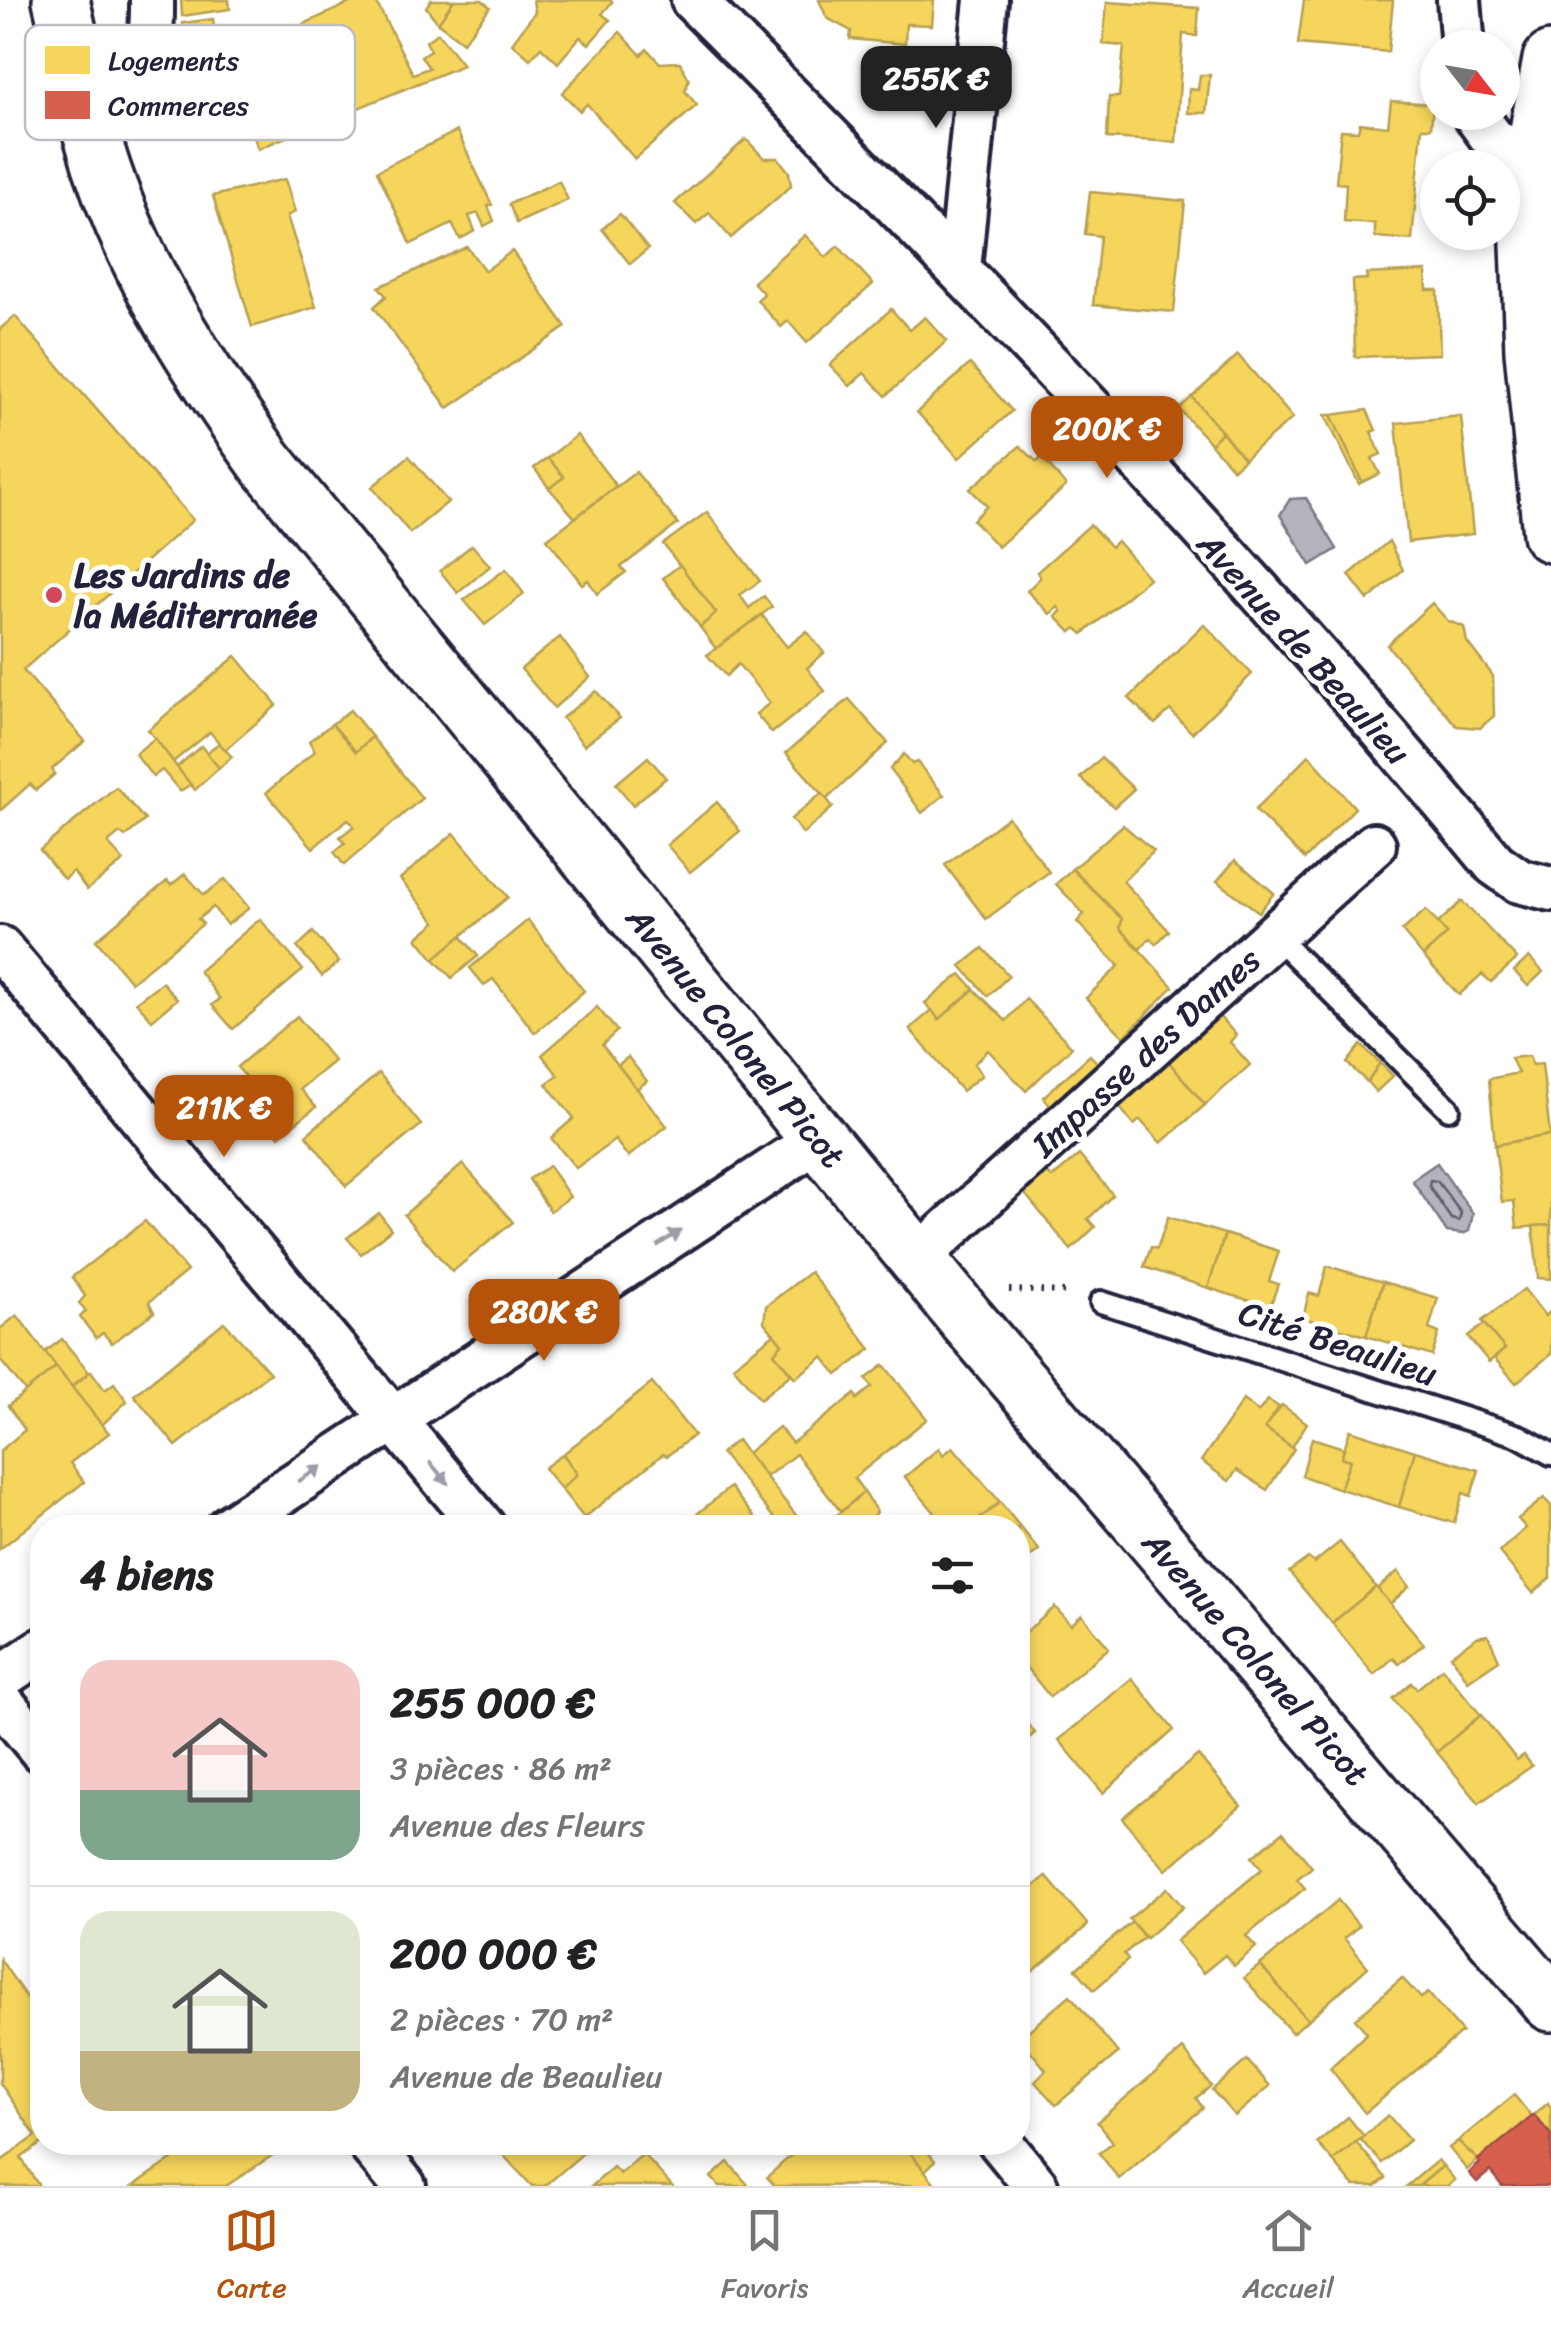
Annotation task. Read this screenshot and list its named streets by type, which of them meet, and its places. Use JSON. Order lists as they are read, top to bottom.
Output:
{
  "streets": {
    "main road": ["Avenue Colonel Picot"],
    "street": ["Avenue de Beaulieu", "Impasse des Dames"],
    "lane": ["Cité Beaulieu"]
  },
  "crossings": [
    ["Avenue Colonel Picot", "Impasse des Dames"]
  ],
  "places": ["Les Jardins de la Méditerranée"],
  "legend": ["Logements", "Commerces"],
  "north": "bottom right",
  "page": {
    "price": [
      "255K €",
      "200K €",
      "211K €",
      "280K €"
    ],
    "heading": "4 biens",
    "list": [
      {
        "name": "255 000 €",
        "note": "3 pièces · 86 m² · Avenue des Fleurs"
      },
      {
        "name": "200 000 €",
        "note": "2 pièces · 70 m² · Avenue de Beaulieu"
      }
    ],
    "tabs": ["Carte", "Favoris", "Accueil"]
  }
}
